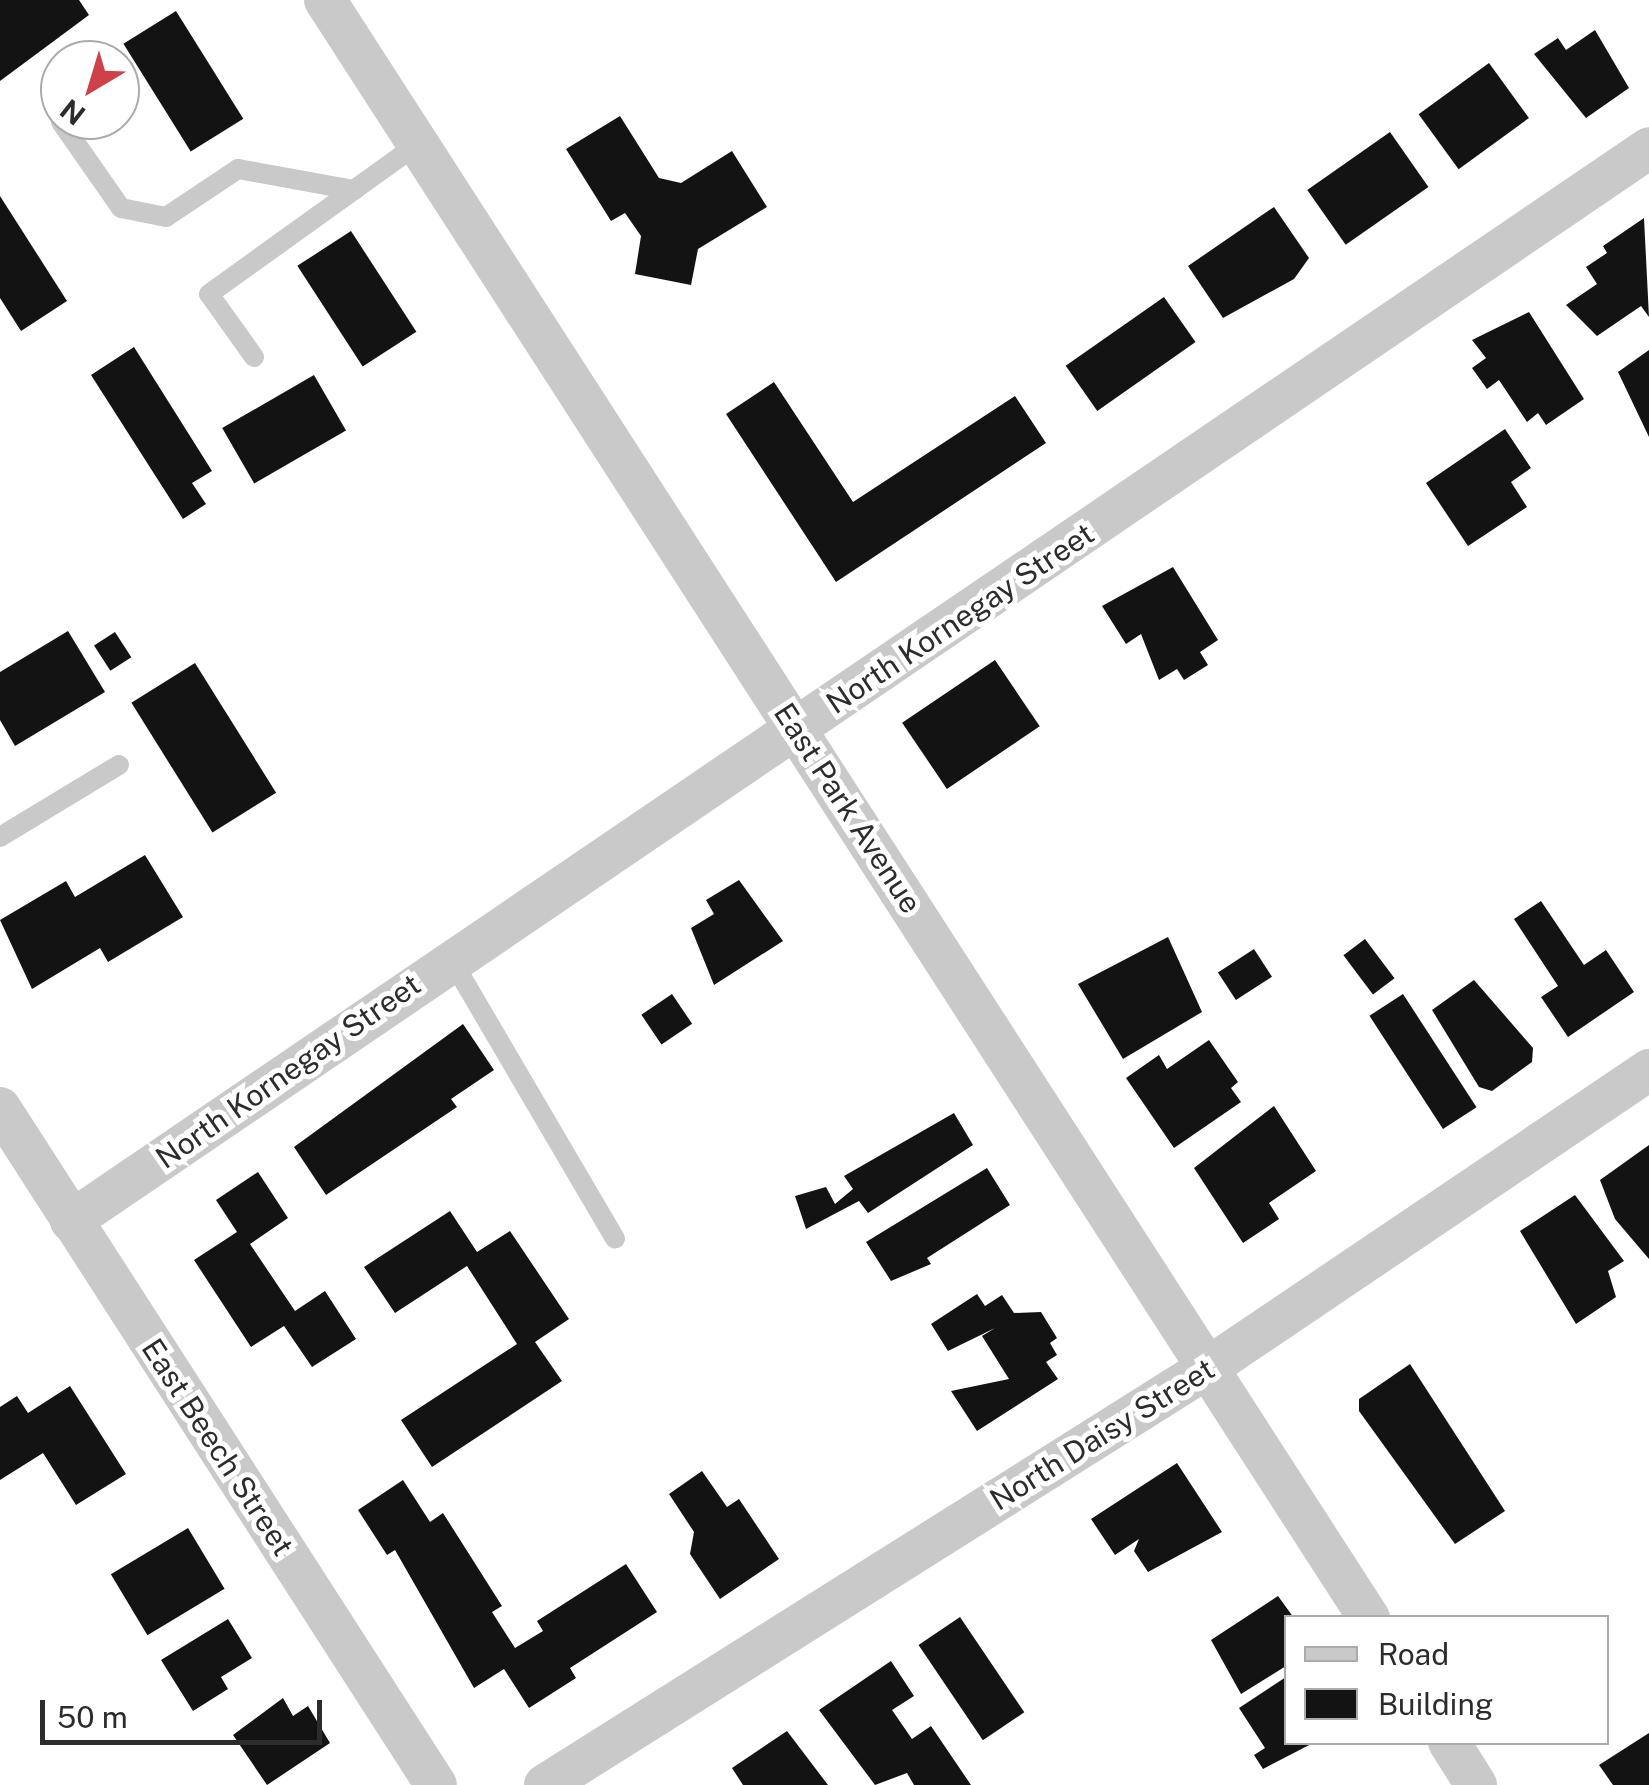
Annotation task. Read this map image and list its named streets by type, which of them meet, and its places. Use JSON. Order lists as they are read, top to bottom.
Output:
{
  "streets": {
    "street": [
      "North Kornegay Street",
      "East Park Avenue",
      "North Daisy Street",
      "East Beech Street"
    ]
  },
  "crossings": [
    ["North Kornegay Street", "East Park Avenue"],
    ["North Kornegay Street", "East Beech Street"],
    ["East Park Avenue", "North Daisy Street"]
  ],
  "legend": ["Road", "Building"],
  "scale_bar": "50 m",
  "north": "bottom left"
}
